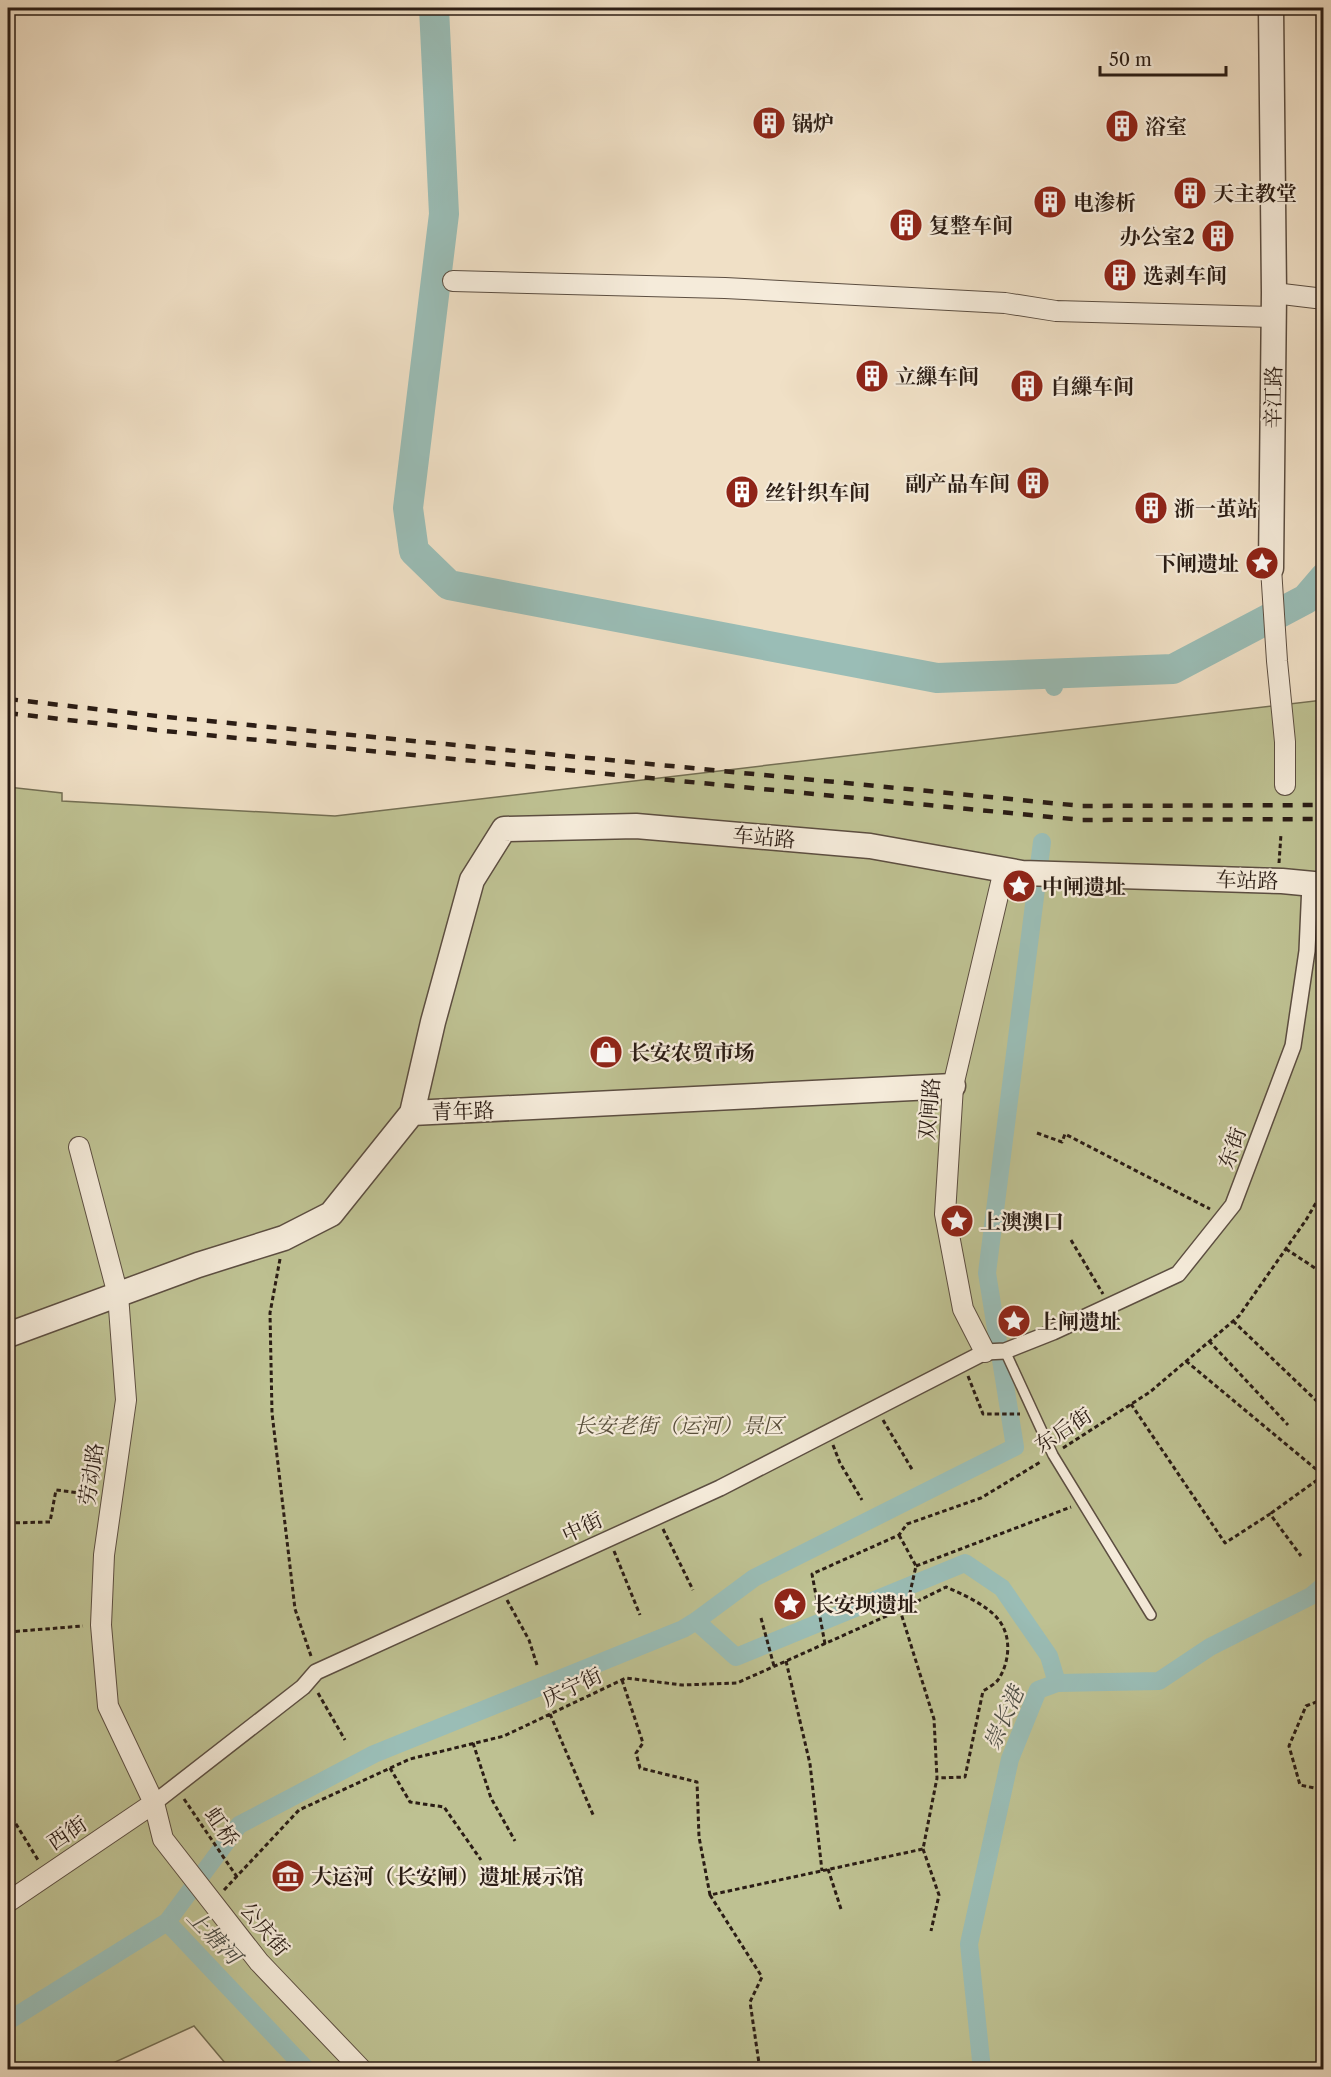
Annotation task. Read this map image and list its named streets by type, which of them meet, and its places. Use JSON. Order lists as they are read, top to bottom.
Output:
{
  "streets": {
    "street": [
      "辛江路",
      "车站路",
      "双闸路",
      "青年路",
      "东街",
      "劳动路",
      "中街",
      "西街",
      "公庆街"
    ],
    "path": ["东后街", "庆宁街", "虹桥"]
  },
  "crossings": [
    ["车站路", "双闸路"],
    ["车站路", "青年路"],
    ["车站路", "东街"],
    ["双闸路", "青年路"],
    ["双闸路", "中街"],
    ["青年路", "劳动路"],
    ["东街", "中街"],
    ["东后街", "庆宁街"],
    ["劳动路", "中街"],
    ["劳动路", "西街"],
    ["劳动路", "公庆街"],
    ["中街", "西街"],
    ["中街", "公庆街"],
    ["庆宁街", "虹桥"],
    ["庆宁街", "公庆街"],
    ["西街", "公庆街"]
  ],
  "water": ["崇长港", "上塘河"],
  "parks": ["长安老街（运河）景区"],
  "places": {
    "building": [
      "锅炉",
      "浴室",
      "天主教堂",
      "电渗析",
      "复整车间",
      "办公室2",
      "选剥车间",
      "立繅车间",
      "自繅车间",
      "副产品车间",
      "丝针织车间",
      "浙一茧站"
    ],
    "place": [
      "下闸遗址",
      "中闸遗址",
      "上澳澳口",
      "上闸遗址",
      "长安坝遗址"
    ],
    "shop": ["长安农贸市场"],
    "museum": ["大运河（长安闸）遗址展示馆"]
  },
  "scale_bar": "50 m"
}
